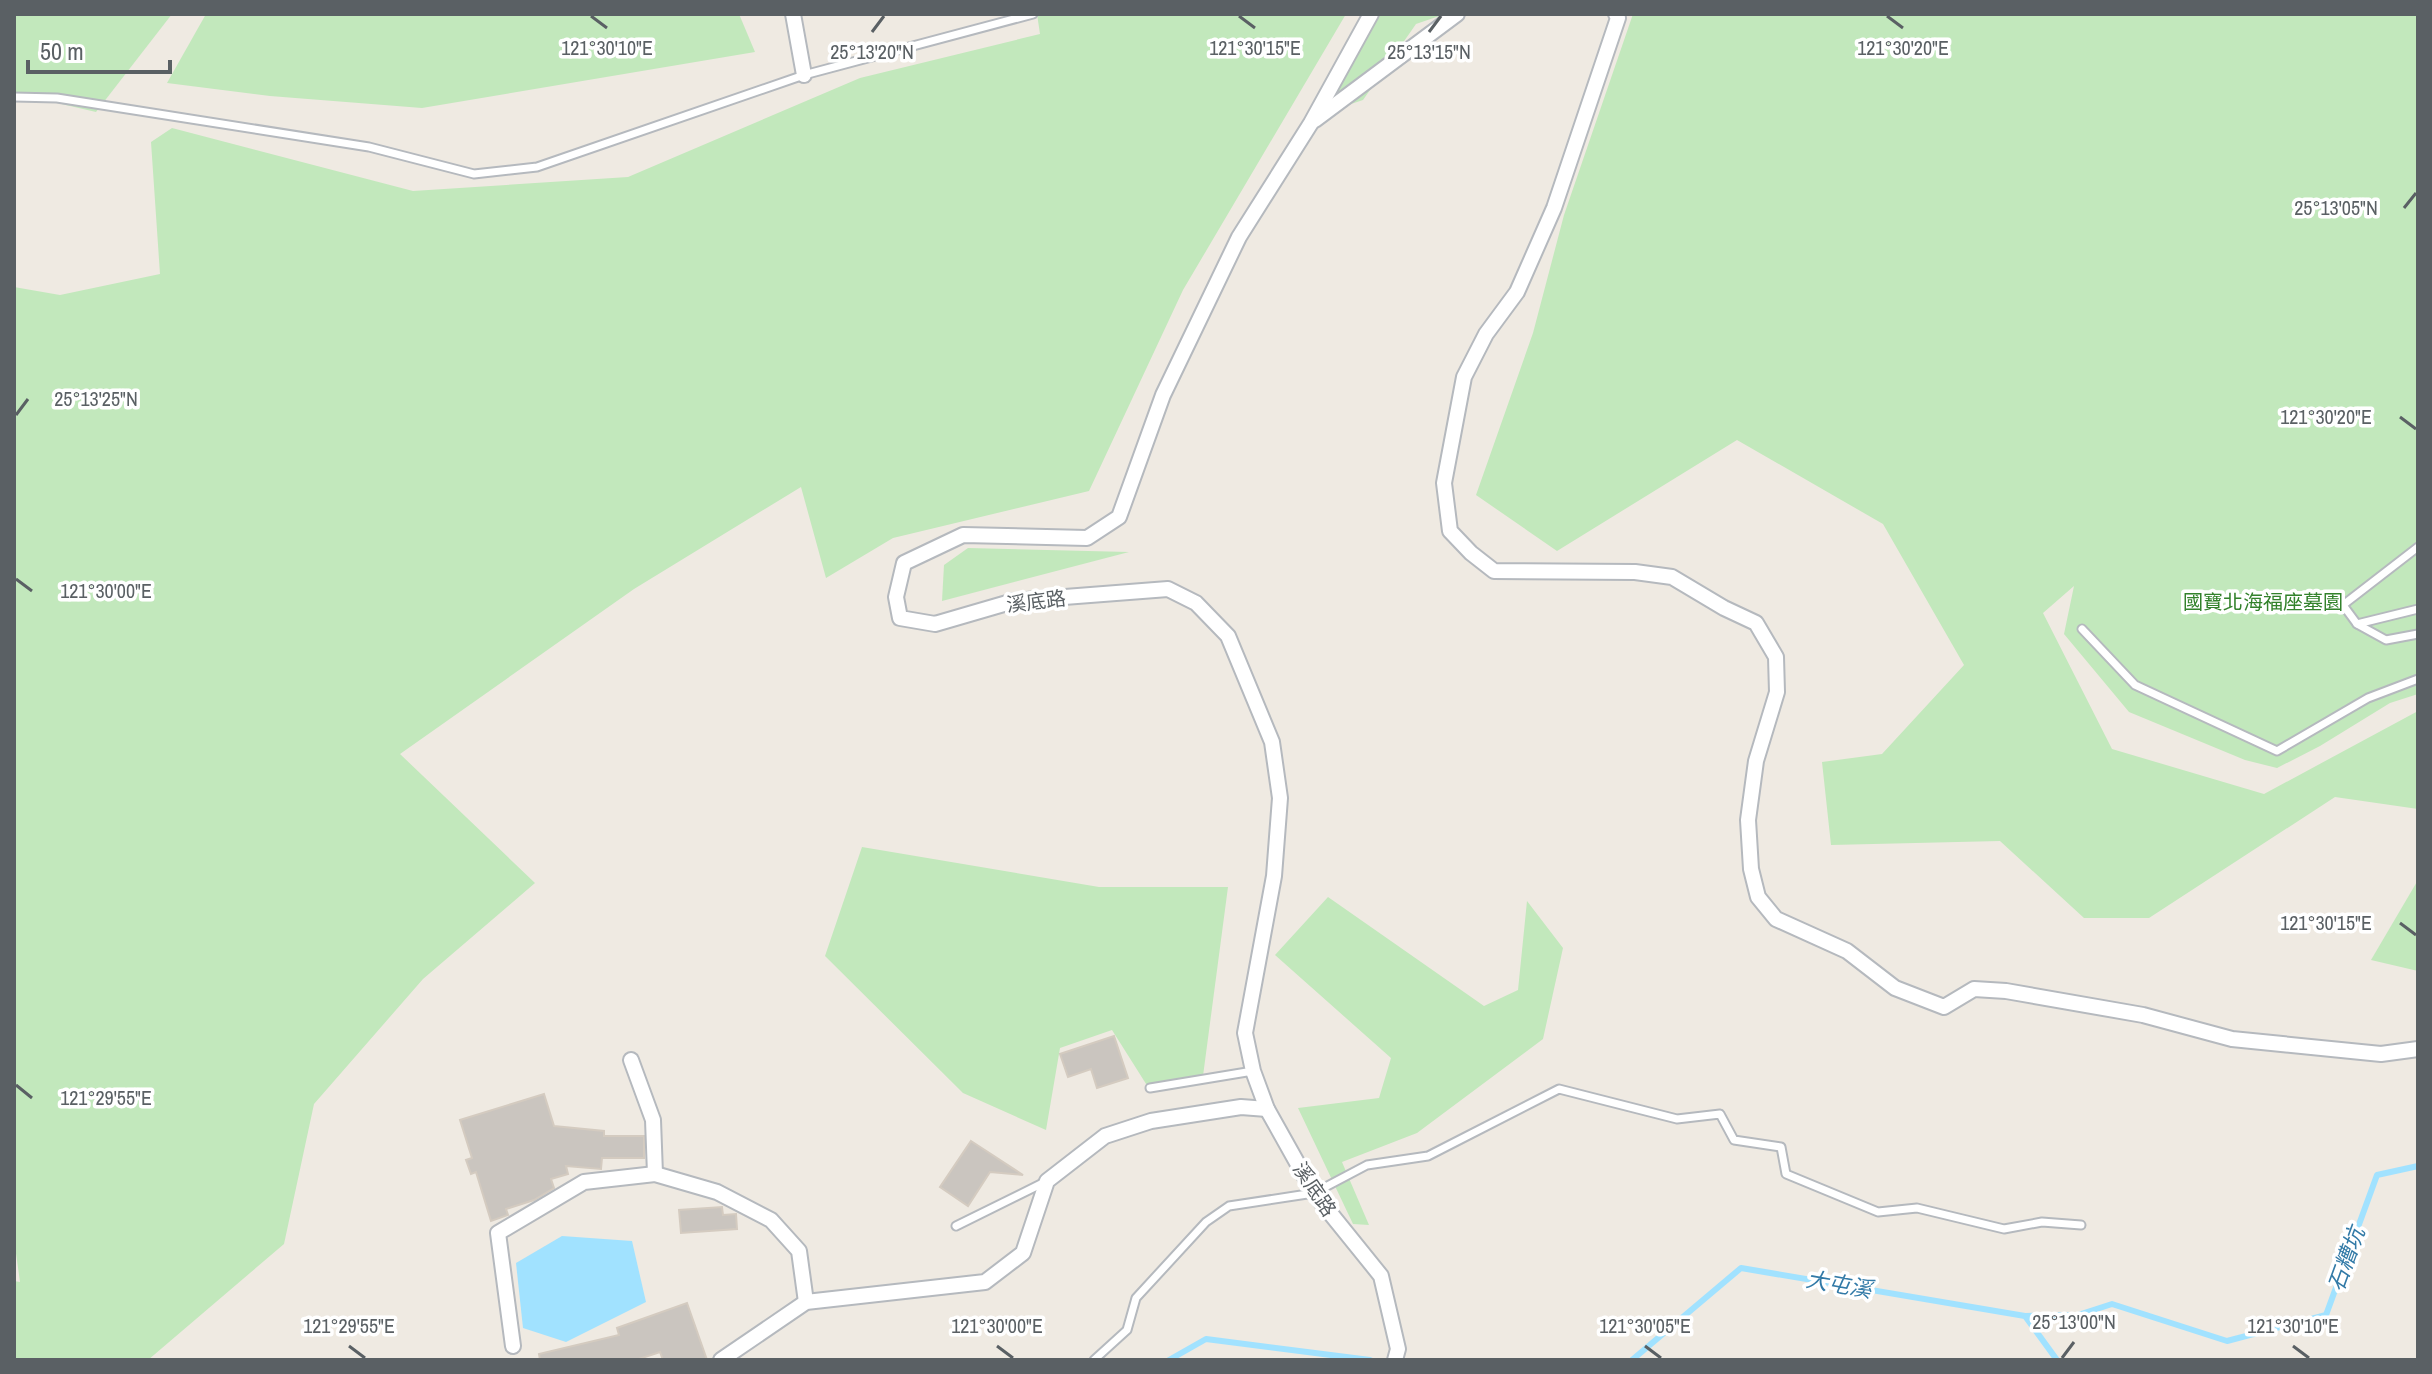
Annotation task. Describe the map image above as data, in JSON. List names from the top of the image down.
{
  "streets": {
    "street": ["溪底路"]
  },
  "water": ["石糟坑", "大屯溪"],
  "parks": ["國寶北海福座墓園"],
  "scale_bar": "50 m",
  "coordinates": [
    "121°30'10\"E",
    "121°30'15\"E",
    "121°30'20\"E",
    "25°13'20\"N",
    "25°13'15\"N",
    "25°13'05\"N",
    "25°13'25\"N",
    "121°30'00\"E",
    "121°29'55\"E",
    "25°13'00\"N",
    "121°30'05\"E"
  ]
}
